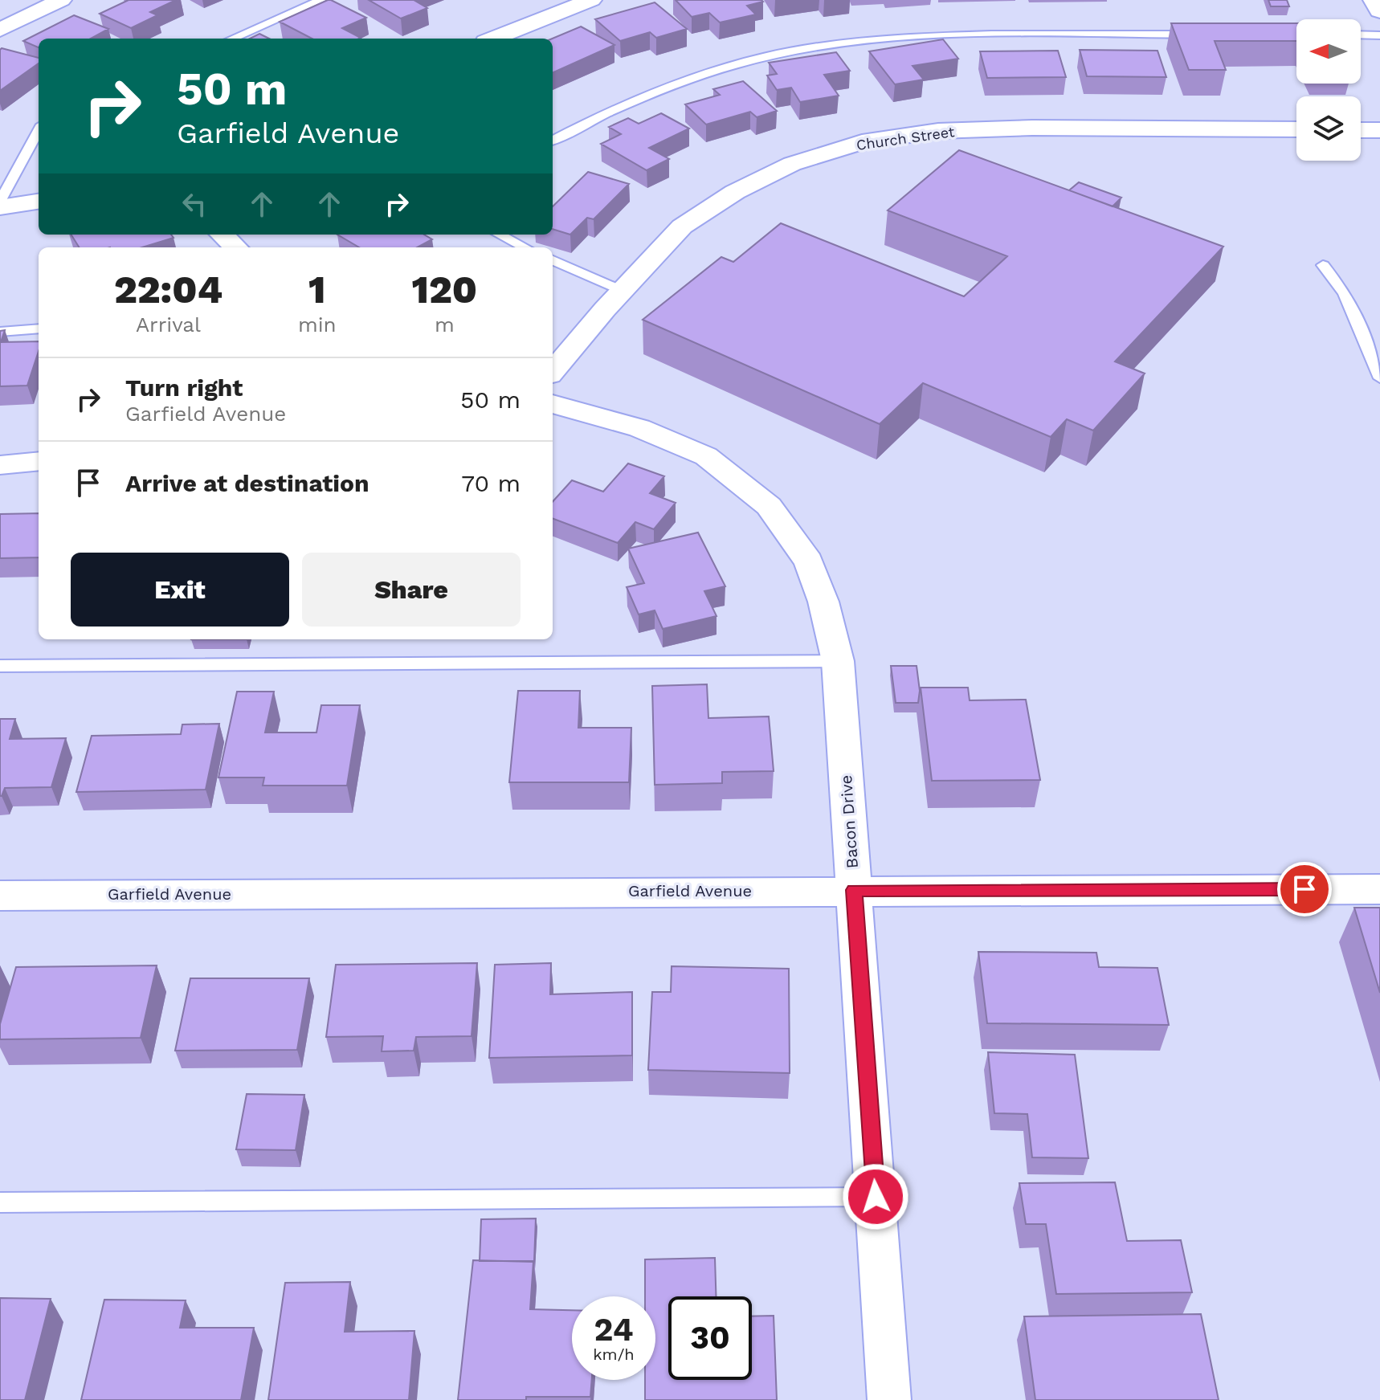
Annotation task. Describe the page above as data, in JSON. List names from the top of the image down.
{
  "streets": {
    "street": ["Church Street", "Bacon Drive", "Garfield Avenue"]
  },
  "crossings": [
    ["Bacon Drive", "Garfield Avenue"]
  ],
  "north": "left",
  "page": {
    "turn": ["50 m", "Garfield Avenue"],
    "eta": [
      "22:04",
      "Arrival",
      "1",
      "min",
      "120",
      "m"
    ],
    "list": [
      {
        "name": "Turn right",
        "note": "Garfield Avenue",
        "value": "50 m"
      },
      {
        "name": "Arrive at destination",
        "value": "70 m"
      }
    ],
    "buttons": ["Exit", "Share"],
    "speed": "24 km/h",
    "limit": "30"
  }
}
